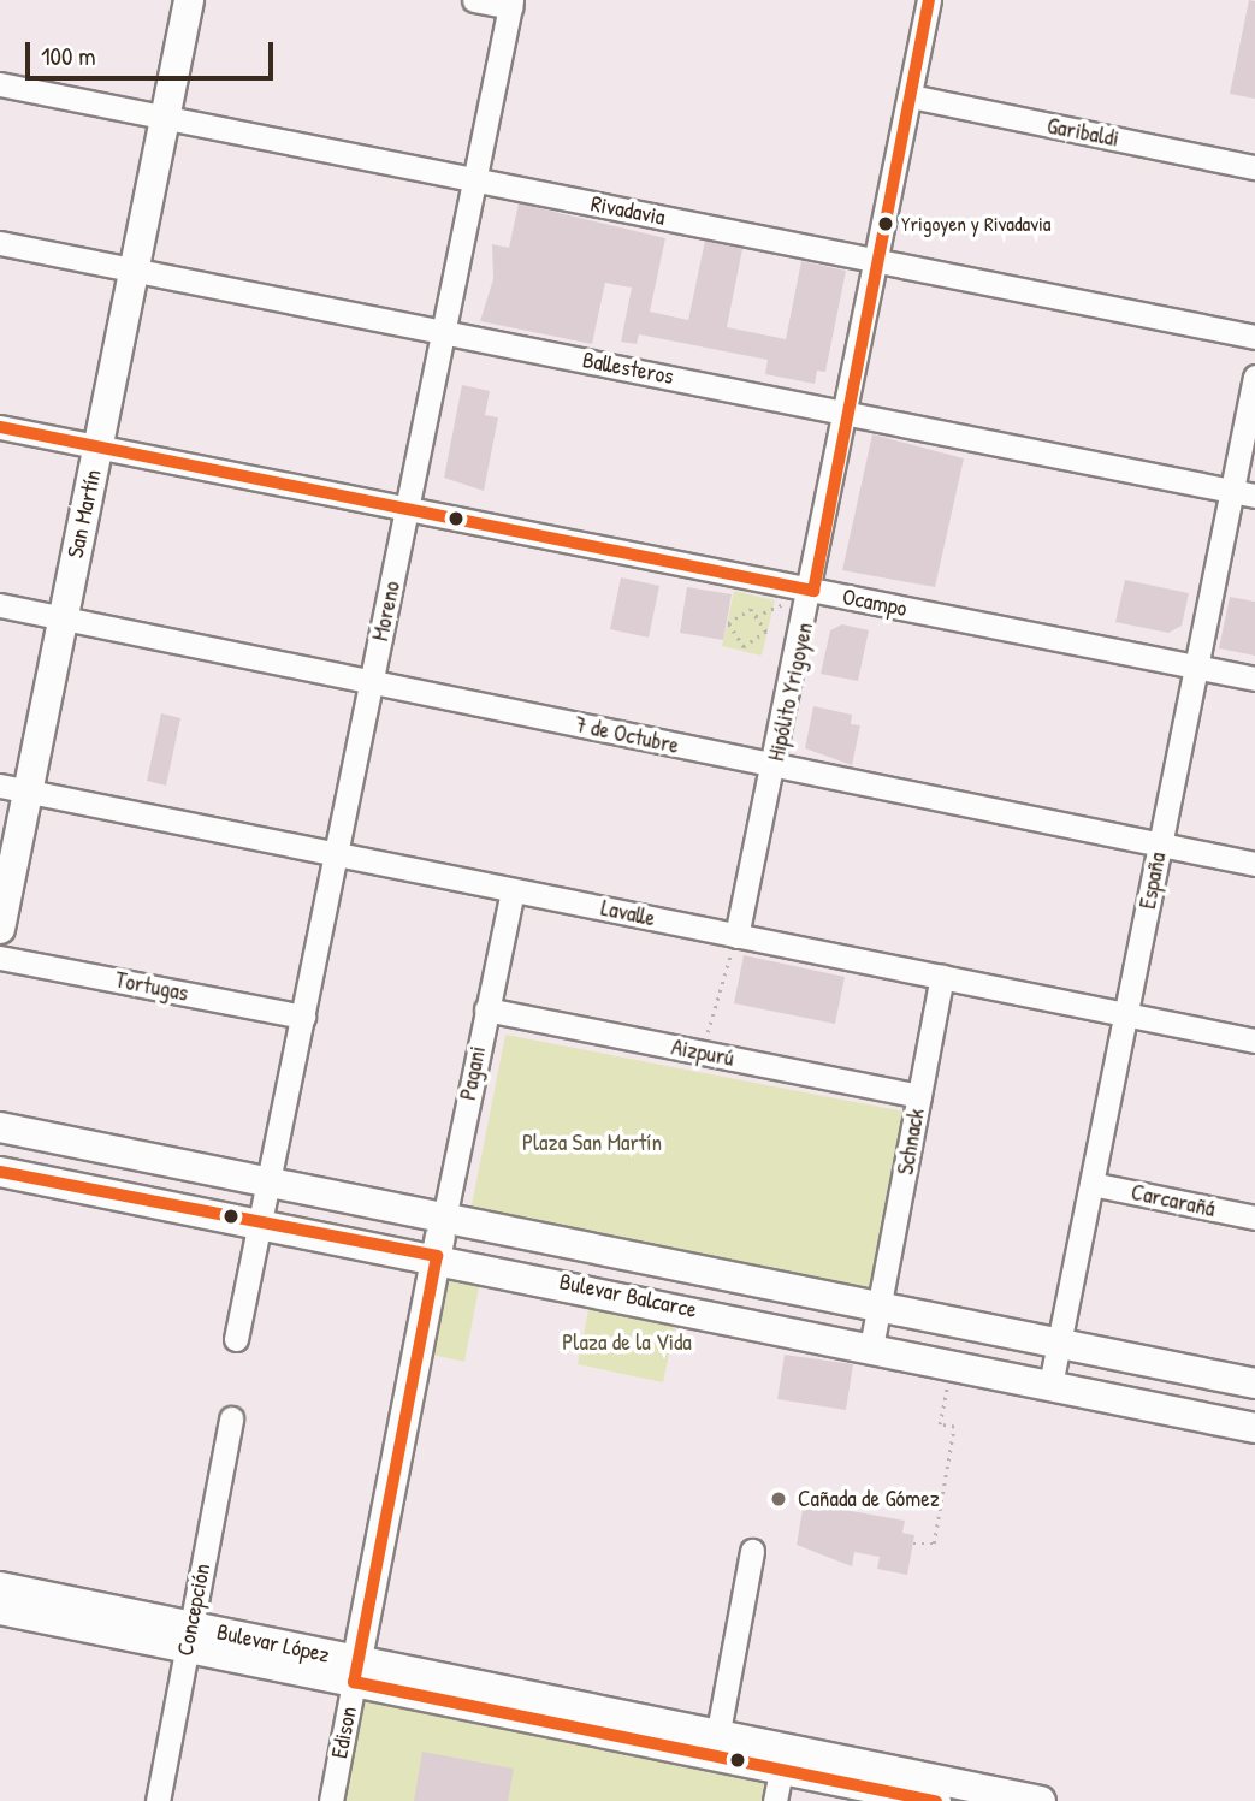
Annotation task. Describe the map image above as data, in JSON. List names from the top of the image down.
{
  "streets": {
    "main road": [
      "San Martín",
      "Pagani",
      "Bulevar Balcarce",
      "Bulevar López",
      "Edison"
    ],
    "street": [
      "Garibaldi",
      "Rivadavia",
      "Ballesteros",
      "Ocampo",
      "Moreno",
      "Hipólito Yrigoyen",
      "7 de Octubre",
      "España",
      "Lavalle",
      "Tortugas",
      "Aizpurú",
      "Schnack",
      "Carcarañá",
      "Concepción"
    ]
  },
  "crossings": [
    ["Garibaldi", "Hipólito Yrigoyen"],
    ["Rivadavia", "San Martín"],
    ["Rivadavia", "Moreno"],
    ["Rivadavia", "Hipólito Yrigoyen"],
    ["Ballesteros", "San Martín"],
    ["Ballesteros", "Moreno"],
    ["Ballesteros", "Hipólito Yrigoyen"],
    ["Ballesteros", "España"],
    ["San Martín", "Ocampo"],
    ["San Martín", "7 de Octubre"],
    ["San Martín", "Lavalle"],
    ["Ocampo", "Moreno"],
    ["Ocampo", "Hipólito Yrigoyen"],
    ["Ocampo", "España"],
    ["Moreno", "7 de Octubre"],
    ["Moreno", "Lavalle"],
    ["Moreno", "Tortugas"],
    ["Moreno", "Bulevar Balcarce"],
    ["Hipólito Yrigoyen", "7 de Octubre"],
    ["Hipólito Yrigoyen", "Lavalle"],
    ["7 de Octubre", "España"],
    ["España", "Lavalle"],
    ["España", "Carcarañá"],
    ["España", "Bulevar Balcarce"],
    ["Lavalle", "Pagani"],
    ["Lavalle", "Schnack"],
    ["Aizpurú", "Pagani"],
    ["Aizpurú", "Schnack"],
    ["Pagani", "Bulevar Balcarce"],
    ["Pagani", "Edison"],
    ["Schnack", "Bulevar Balcarce"],
    ["Concepción", "Bulevar López"],
    ["Bulevar López", "Edison"]
  ],
  "parks": ["Plaza San Martín", "Plaza de la Vida"],
  "places": ["Yrigoyen y Rivadavia", "Cañada de Gómez"],
  "scale_bar": "100 m"
}
